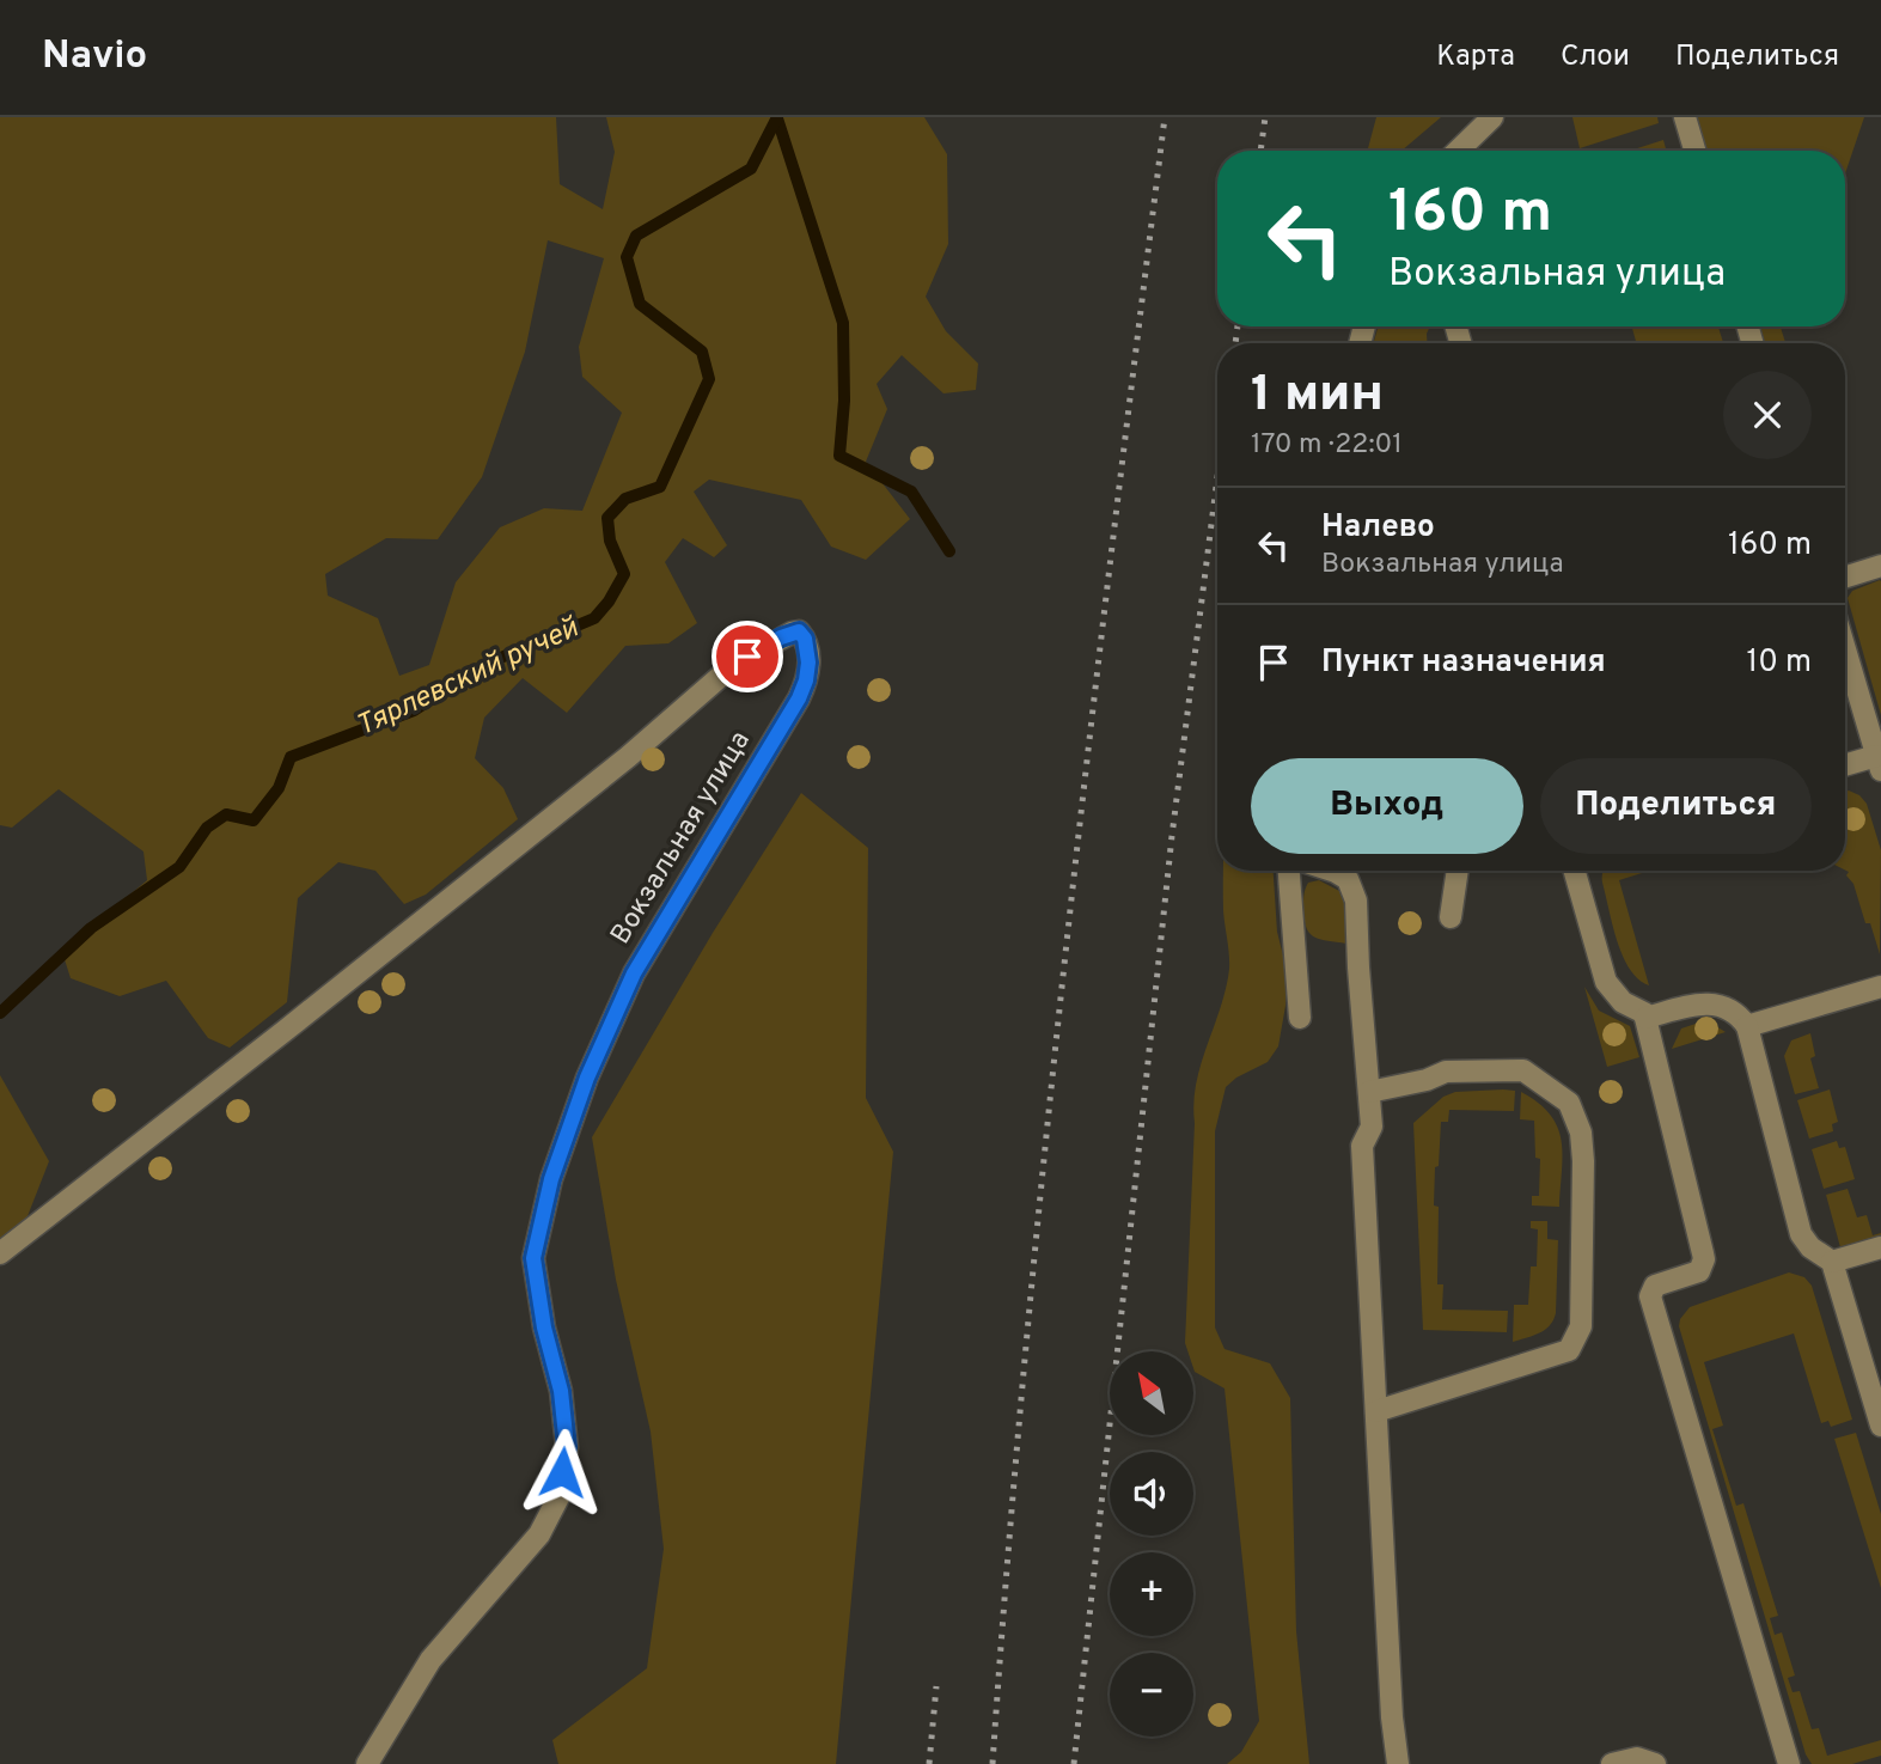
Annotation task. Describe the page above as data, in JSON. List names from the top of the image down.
{
  "streets": {
    "street": ["Вокзальная улица"]
  },
  "water": ["Тярлевский ручей"],
  "north": "top left",
  "page": {
    "header": "Navio",
    "nav": ["Карта", "Слои", "Поделиться"],
    "turn": ["160 m", "Вокзальная улица"],
    "heading": ["1 мин", "170 m · 22:01"],
    "list": [
      {
        "name": "Налево",
        "note": "Вокзальная улица",
        "value": "160 m"
      },
      {
        "name": "Пункт назначения",
        "value": "10 m"
      }
    ],
    "buttons": ["Выход", "Поделиться"],
    "map_buttons": ["+", "−"]
  }
}
